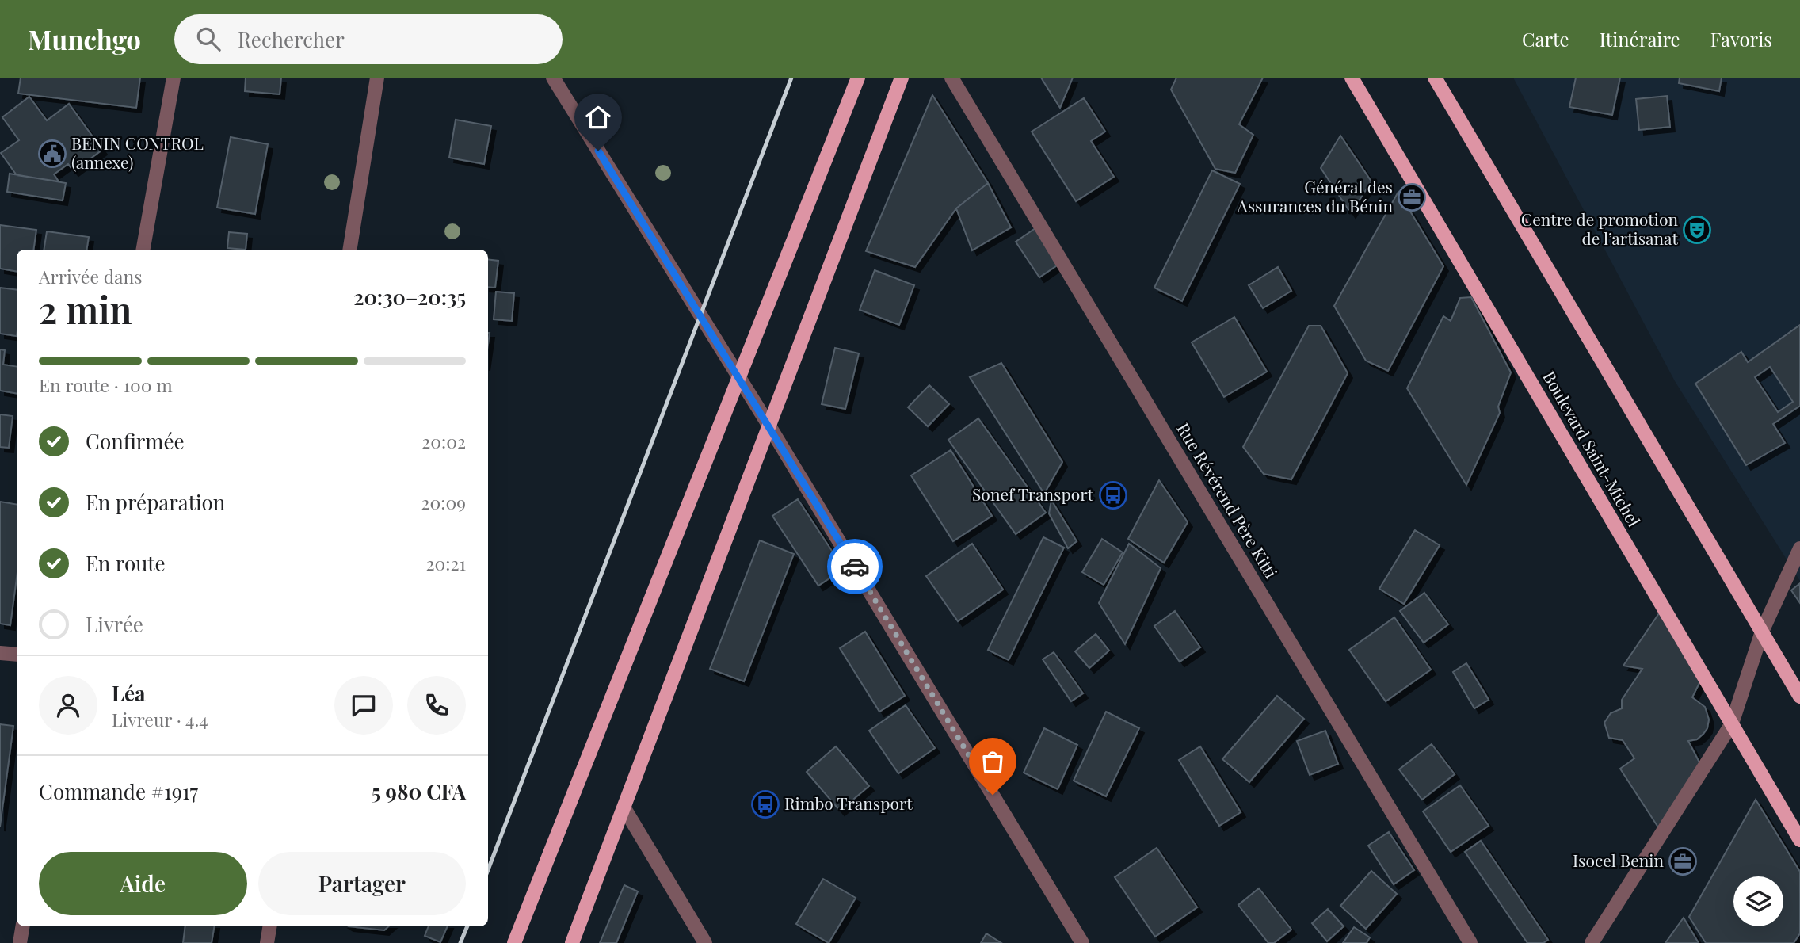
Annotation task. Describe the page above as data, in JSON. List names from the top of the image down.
{
  "streets": {
    "main road": ["Boulevard Saint-Michel"],
    "street": ["Rue Révérend Père Kitti"]
  },
  "places": {
    "public building": ["BENIN CONTROL (annexe)"],
    "office": ["Général des Assurances du Bénin", "Isocel Benin"],
    "theatre": ["Centre de promotion de l’artisanat"],
    "bus stop": ["Sonef Transport", "Rimbo Transport"]
  },
  "page": {
    "header": "Munchgo",
    "search": "Rechercher",
    "nav": ["Carte", "Itinéraire", "Favoris"],
    "heading": ["2 min", "Arrivée dans", "20:30–20:35"],
    "panel": [
      "Léa",
      "Livreur · 4.4",
      "Commande #1917",
      "5 980 CFA"
    ],
    "bar": "En route · 100 m",
    "list": [
      ["Confirmée", "20:02"],
      ["En préparation", "20:09"],
      ["En route", "20:21"],
      "Livrée"
    ],
    "buttons": ["Aide", "Partager"]
  }
}
